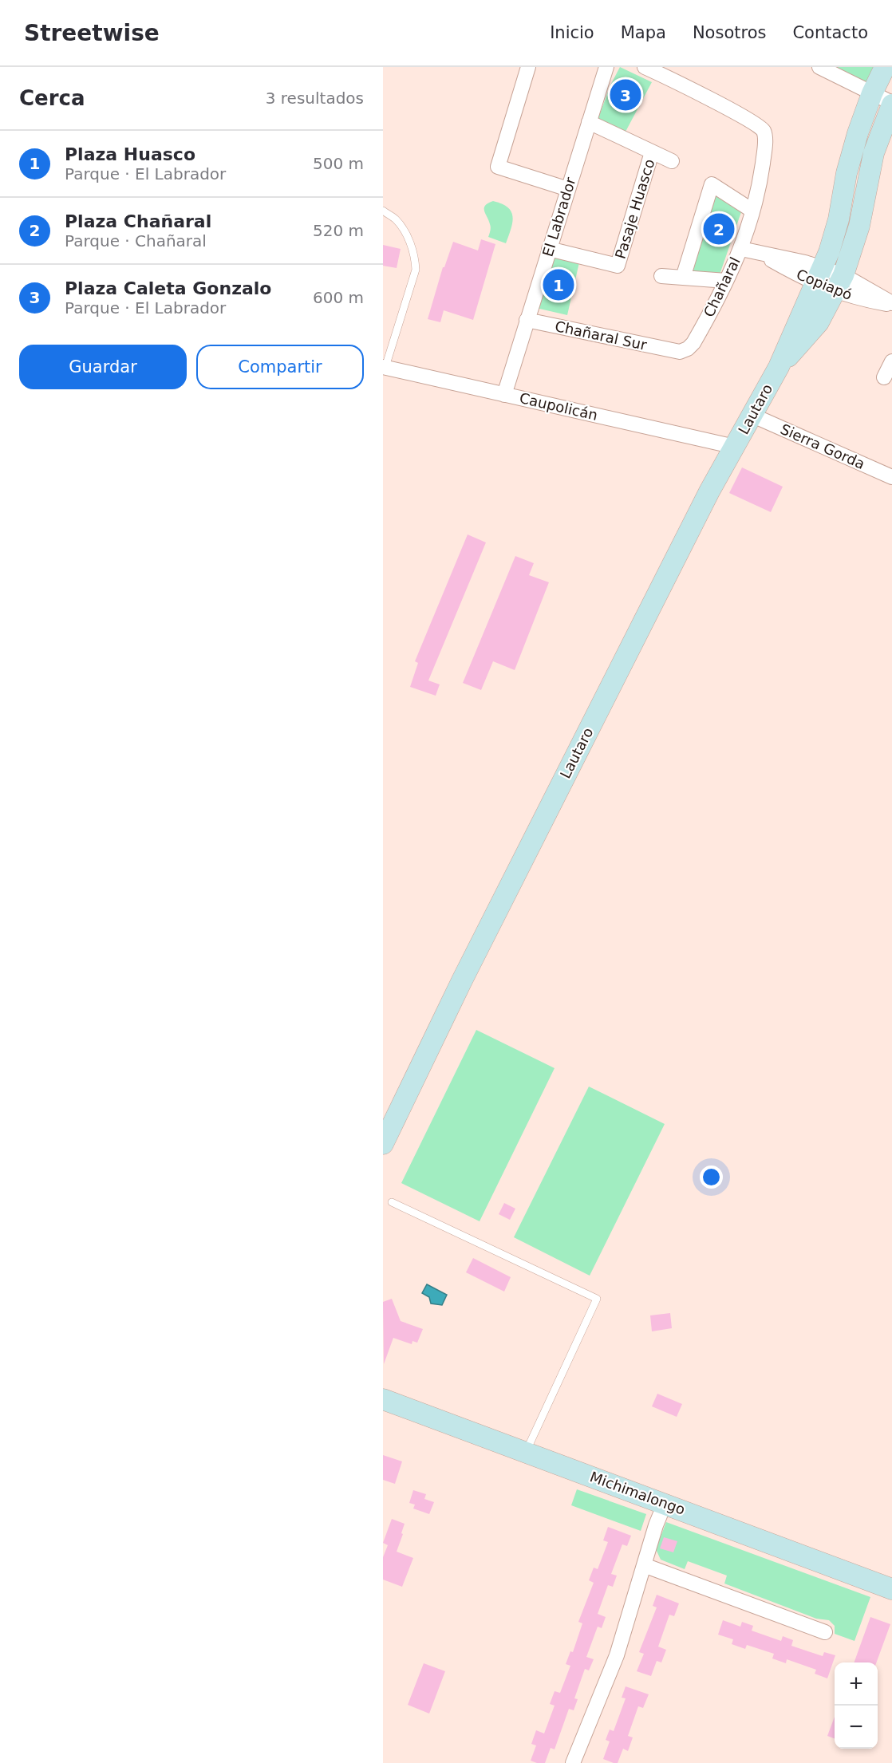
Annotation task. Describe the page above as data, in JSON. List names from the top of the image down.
{
  "streets": {
    "street": [
      "Pasaje Huasco",
      "El Labrador",
      "Copiapó",
      "Chañaral",
      "Chañaral Sur",
      "Caupolicán",
      "Lautaro",
      "Sierra Gorda",
      "Michimalongo"
    ]
  },
  "crossings": [
    ["Pasaje Huasco", "El Labrador"],
    ["El Labrador", "Chañaral Sur"],
    ["El Labrador", "Caupolicán"],
    ["Copiapó", "Chañaral"],
    ["Copiapó", "Lautaro"],
    ["Chañaral", "Chañaral Sur"],
    ["Caupolicán", "Lautaro"],
    ["Lautaro", "Sierra Gorda"]
  ],
  "page": {
    "header": "Streetwise",
    "nav": [
      "Inicio",
      "Mapa",
      "Nosotros",
      "Contacto"
    ],
    "heading": ["Cerca", "3 resultados"],
    "pins": ["3", "2", "1"],
    "list": [
      {
        "mark": "1",
        "name": "Plaza Huasco",
        "note": "Parque · El Labrador",
        "value": "500 m"
      },
      {
        "mark": "2",
        "name": "Plaza Chañaral",
        "note": "Parque · Chañaral",
        "value": "520 m"
      },
      {
        "mark": "3",
        "name": "Plaza Caleta Gonzalo",
        "note": "Parque · El Labrador",
        "value": "600 m"
      }
    ],
    "buttons": ["Guardar", "Compartir"],
    "map_buttons": ["+", "−"]
  }
}
